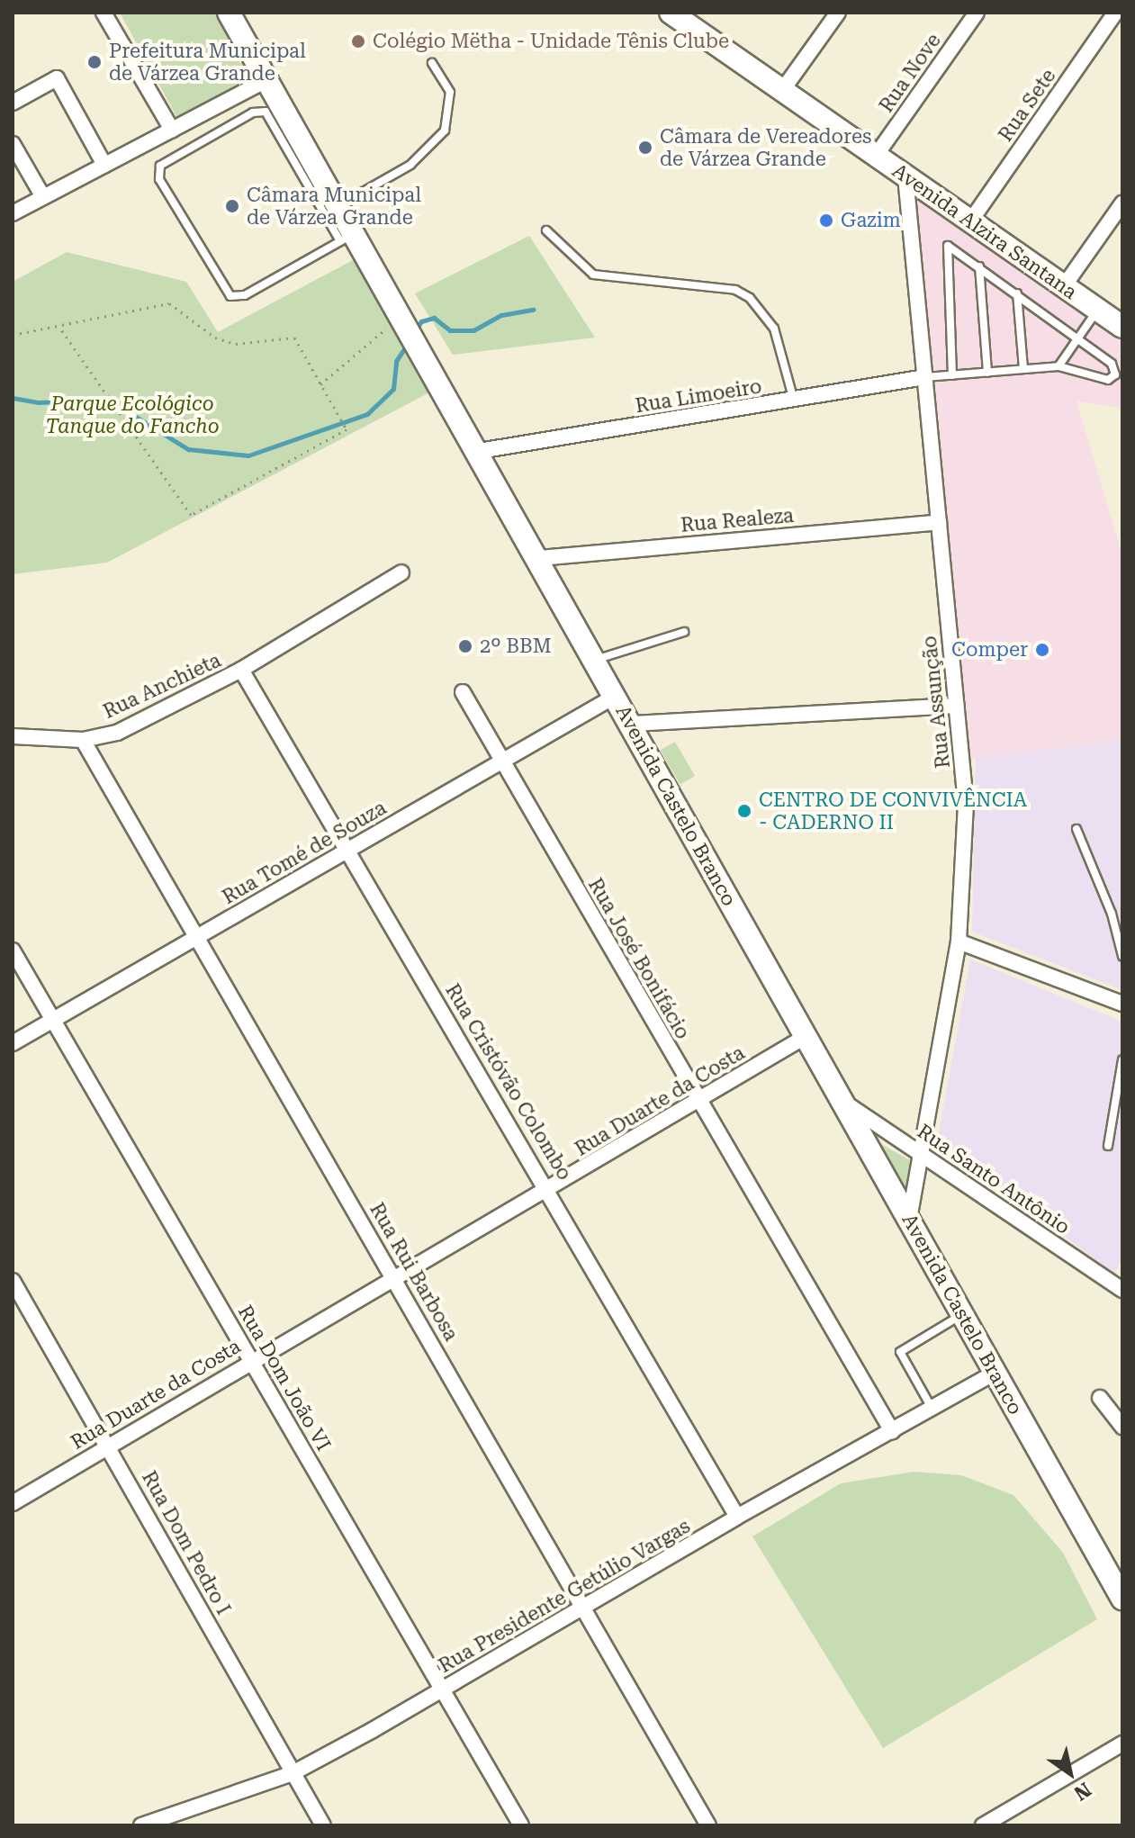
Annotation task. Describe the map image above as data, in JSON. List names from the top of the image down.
{
  "streets": {
    "street": [
      "Rua Nove",
      "Rua Sete",
      "Avenida Alzira Santana",
      "Rua Limoeiro",
      "Rua Realeza",
      "Rua Anchieta",
      "Rua Assunção",
      "Avenida Castelo Branco",
      "Rua Tomé de Souza",
      "Rua José Bonifácio",
      "Rua Cristóvão Colombo",
      "Rua Duarte da Costa",
      "Rua Santo Antônio",
      "Rua Rui Barbosa",
      "Rua Dom João VI",
      "Rua Dom Pedro I",
      "Rua Presidente Getúlio Vargas"
    ]
  },
  "crossings": [
    ["Rua Nove", "Avenida Alzira Santana"],
    ["Rua Sete", "Avenida Alzira Santana"],
    ["Avenida Alzira Santana", "Rua Assunção"],
    ["Rua Limoeiro", "Rua Assunção"],
    ["Rua Limoeiro", "Avenida Castelo Branco"],
    ["Rua Realeza", "Rua Assunção"],
    ["Rua Realeza", "Avenida Castelo Branco"],
    ["Rua Anchieta", "Rua Cristóvão Colombo"],
    ["Rua Anchieta", "Rua Rui Barbosa"],
    ["Rua Assunção", "Avenida Castelo Branco"],
    ["Rua Assunção", "Rua Santo Antônio"],
    ["Avenida Castelo Branco", "Rua Tomé de Souza"],
    ["Avenida Castelo Branco", "Rua Duarte da Costa"],
    ["Avenida Castelo Branco", "Rua Santo Antônio"],
    ["Avenida Castelo Branco", "Rua Presidente Getúlio Vargas"],
    ["Rua Tomé de Souza", "Rua José Bonifácio"],
    ["Rua Tomé de Souza", "Rua Cristóvão Colombo"],
    ["Rua Tomé de Souza", "Rua Rui Barbosa"],
    ["Rua Tomé de Souza", "Rua Dom João VI"],
    ["Rua José Bonifácio", "Rua Duarte da Costa"],
    ["Rua José Bonifácio", "Rua Presidente Getúlio Vargas"],
    ["Rua Cristóvão Colombo", "Rua Duarte da Costa"],
    ["Rua Cristóvão Colombo", "Rua Presidente Getúlio Vargas"],
    ["Rua Duarte da Costa", "Rua Rui Barbosa"],
    ["Rua Duarte da Costa", "Rua Dom João VI"],
    ["Rua Duarte da Costa", "Rua Dom Pedro I"],
    ["Rua Rui Barbosa", "Rua Presidente Getúlio Vargas"],
    ["Rua Dom João VI", "Rua Presidente Getúlio Vargas"],
    ["Rua Dom Pedro I", "Rua Presidente Getúlio Vargas"]
  ],
  "parks": ["Parque Ecológico Tanque do Fancho"],
  "places": [
    "Colégio Mëtha - Unidade Tênis Clube",
    "Prefeitura Municipal de Várzea Grande",
    "Câmara de Vereadores de Várzea Grande",
    "Câmara Municipal de Várzea Grande",
    "Gazim",
    "2º BBM",
    "Comper",
    "CENTRO DE CONVIVÊNCIA - CADERNO II"
  ],
  "north": "bottom right"
}
